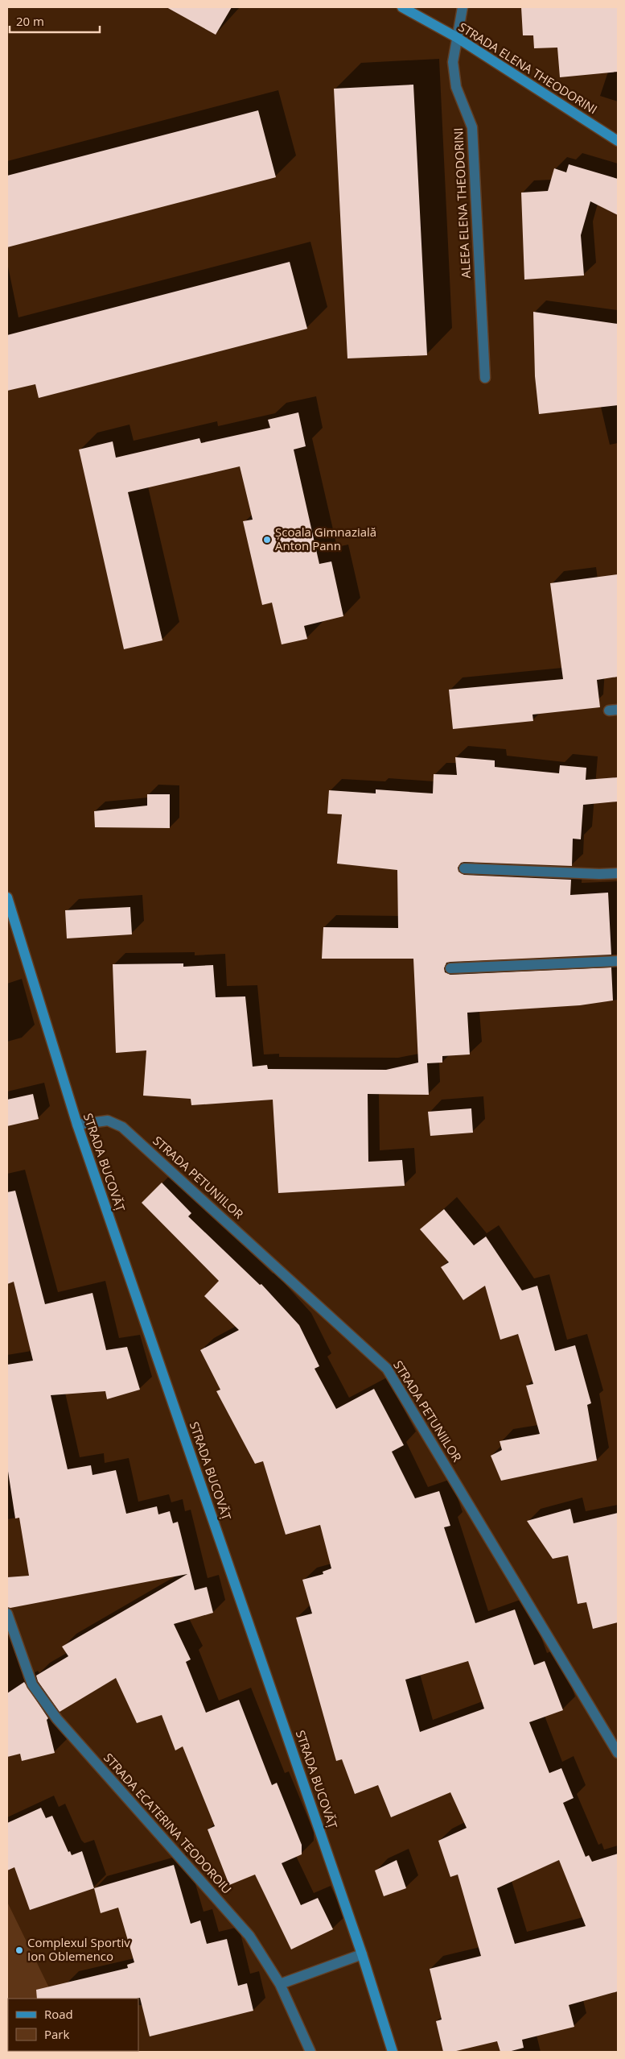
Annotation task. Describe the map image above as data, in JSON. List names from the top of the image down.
{
  "streets": {
    "street": [
      "STRADA ELENA THEODORINI",
      "ALEEA ELENA THEODORINI",
      "STRADA BUCOVĂȚ",
      "STRADA PETUNIILOR",
      "STRADA ECATERINA TEODOROIU"
    ]
  },
  "crossings": [
    ["STRADA ELENA THEODORINI", "ALEEA ELENA THEODORINI"],
    ["STRADA BUCOVĂȚ", "STRADA PETUNIILOR"]
  ],
  "places": ["Școala Gimnazială Anton Pann", "Complexul Sportiv Ion Oblemenco"],
  "legend": ["Road", "Park"],
  "scale_bar": "20 m"
}
